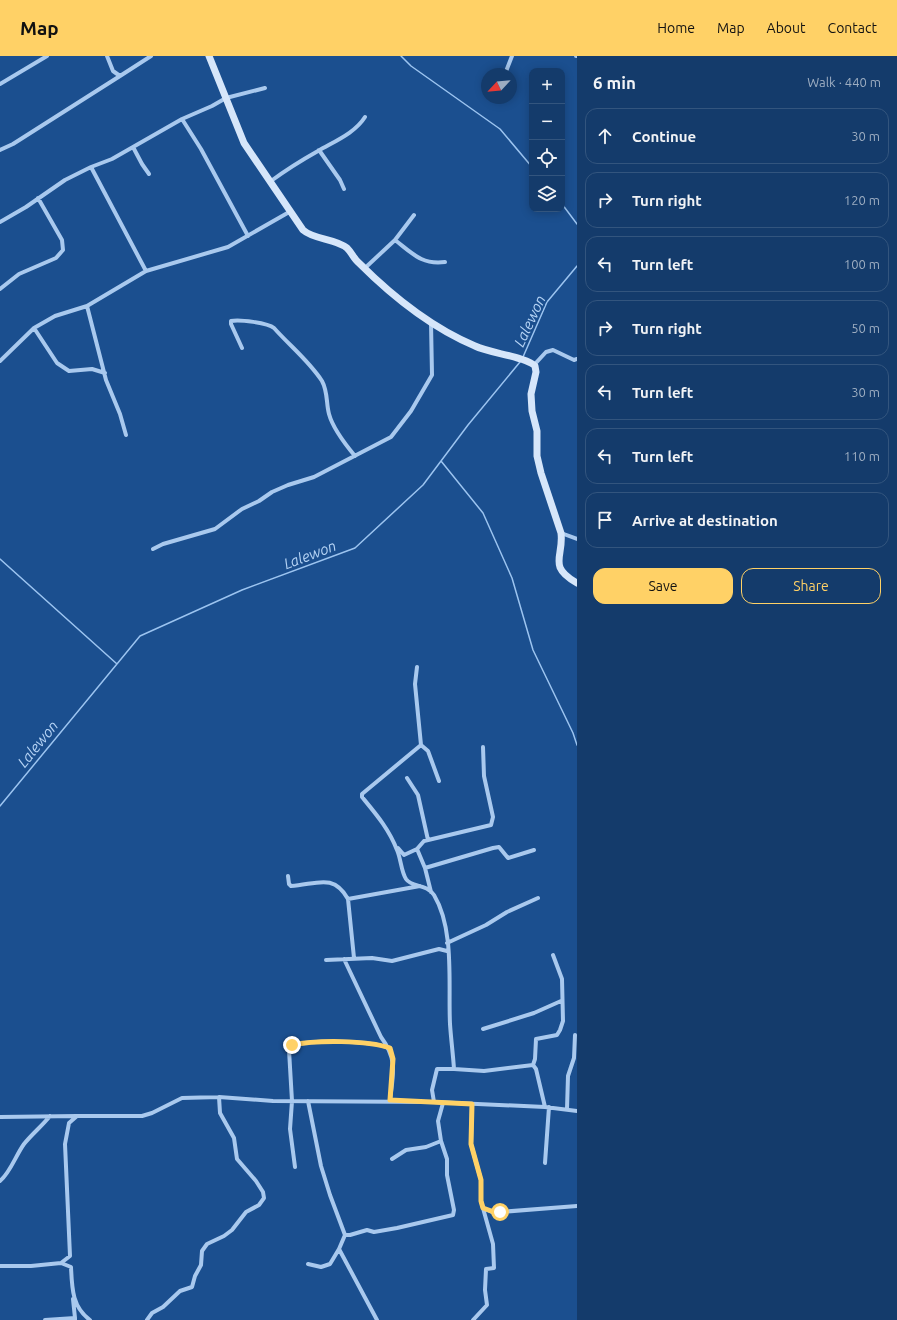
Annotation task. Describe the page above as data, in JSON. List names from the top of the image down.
{
  "water": ["Lalewon"],
  "north": "bottom left",
  "page": {
    "header": "Map",
    "nav": [
      "Home",
      "Map",
      "About",
      "Contact"
    ],
    "heading": ["6 min", "Walk · 440 m"],
    "map_buttons": ["+", "−"],
    "list": [
      ["Continue", "30 m"],
      ["Turn right", "120 m"],
      ["Turn left", "100 m"],
      ["Turn right", "50 m"],
      ["Turn left", "30 m"],
      ["Turn left", "110 m"],
      "Arrive at destination"
    ],
    "buttons": ["Save", "Share"]
  }
}
